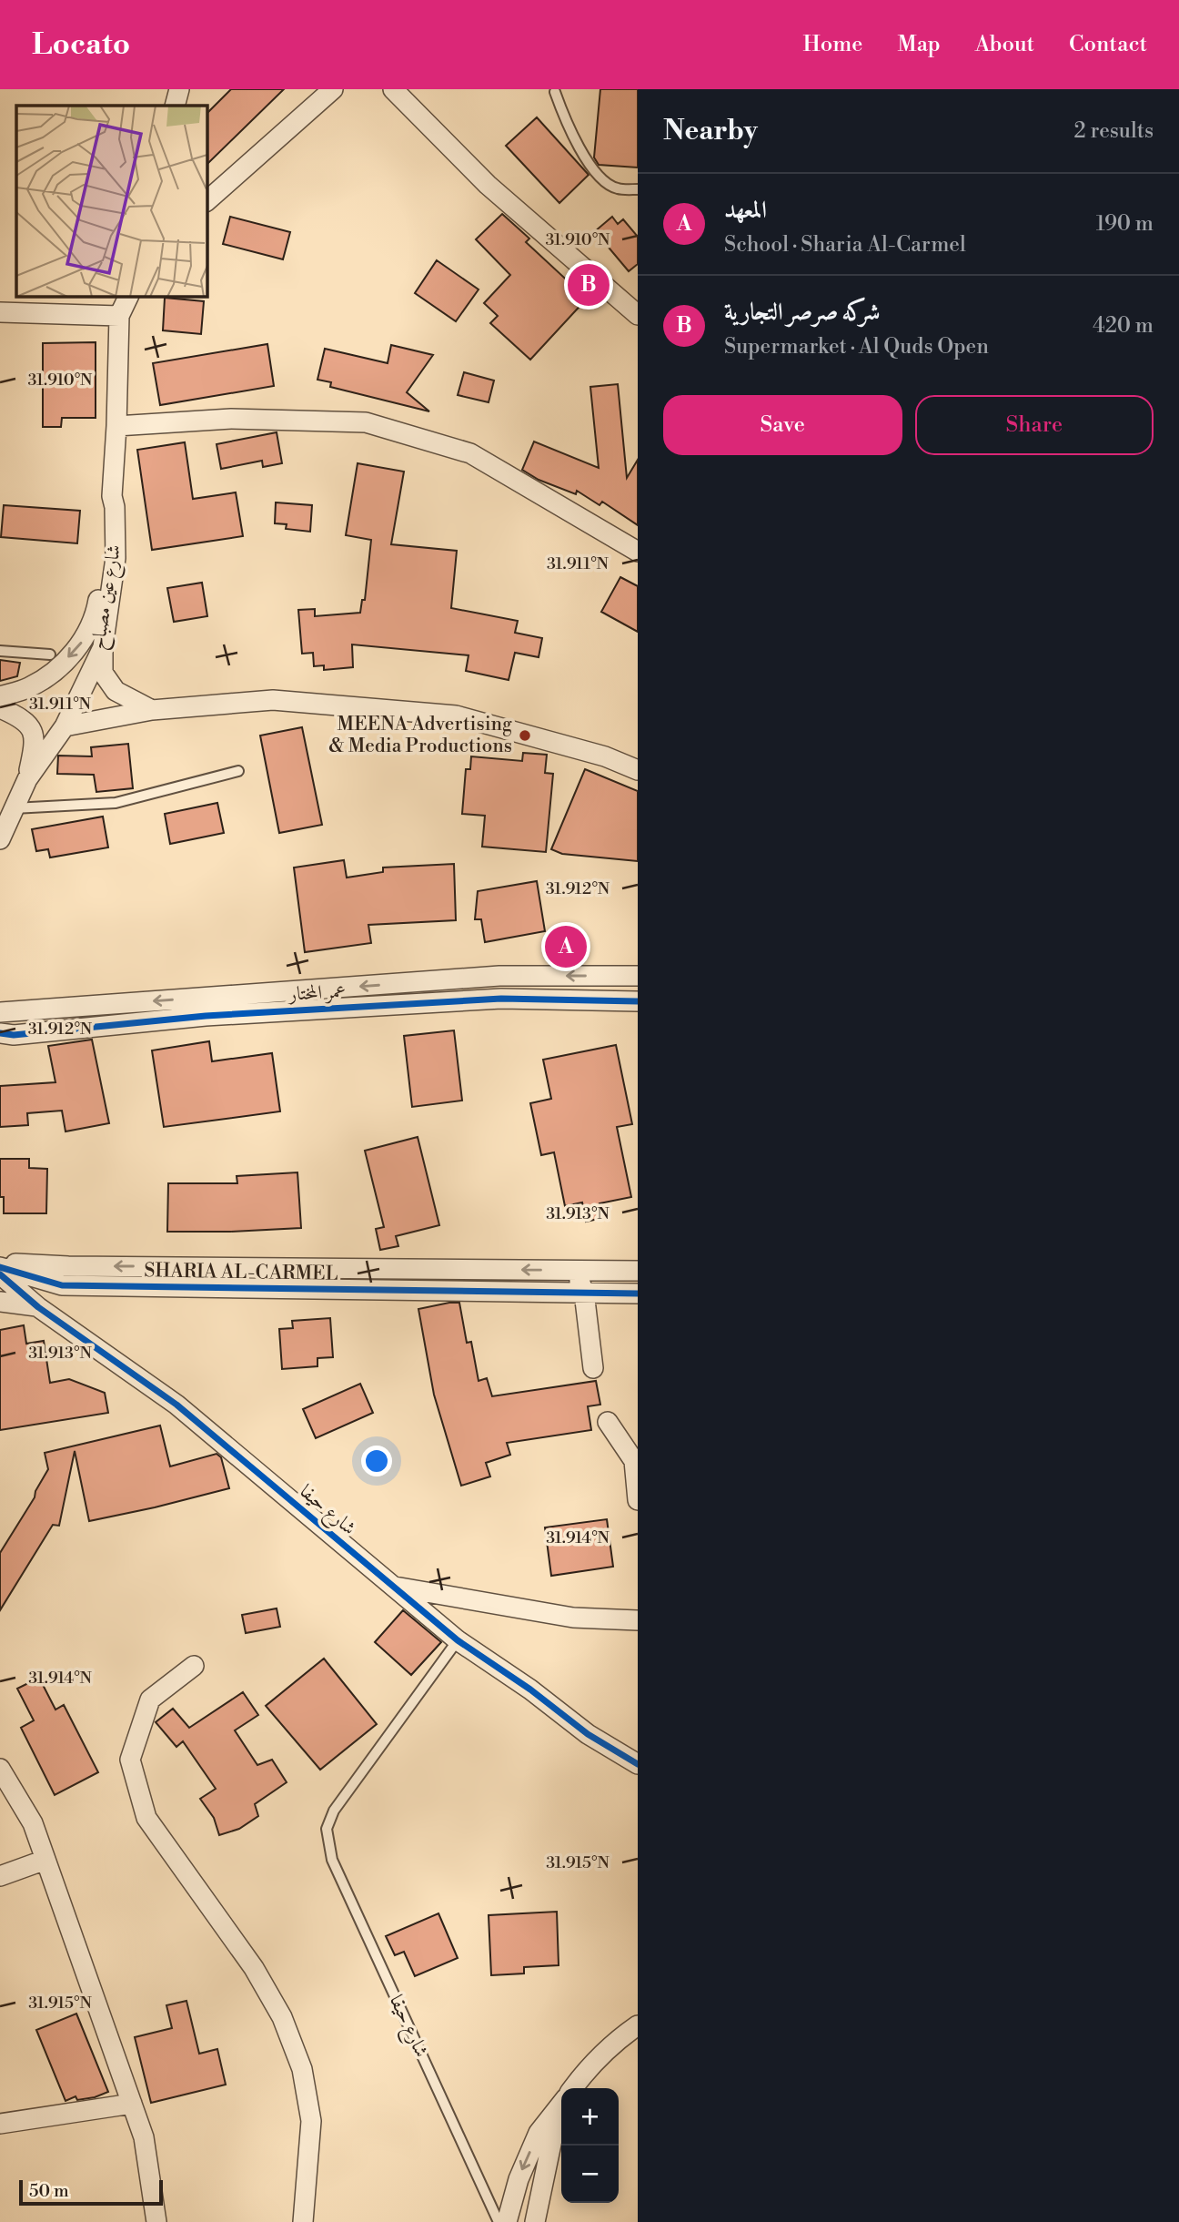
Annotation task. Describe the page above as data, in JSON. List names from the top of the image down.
{
  "streets": {
    "street": [
      "شارع عين مصباح",
      "عمر المختار",
      "SHARIA AL-CARMEL",
      "شارع حيفا"
    ]
  },
  "places": ["MEENA Advertising & Media Productions"],
  "scale_bar": "50 m",
  "page": {
    "header": "Locato",
    "nav": [
      "Home",
      "Map",
      "About",
      "Contact"
    ],
    "heading": ["Nearby", "2 results"],
    "list": [
      {
        "mark": "A",
        "name": "المعهد",
        "note": "School · Sharia Al-Carmel",
        "value": "190 m"
      },
      {
        "mark": "B",
        "name": "شركه صرصر التجارية",
        "note": "Supermarket · Al Quds Open",
        "value": "420 m"
      }
    ],
    "pins": ["B", "A"],
    "buttons": ["Save", "Share"],
    "map_buttons": ["+", "−"],
    "scale": "50 m"
  },
  "coordinates": [
    "31.910°N",
    "31.911°N",
    "31.912°N",
    "31.913°N",
    "31.914°N",
    "31.915°N"
  ]
}
